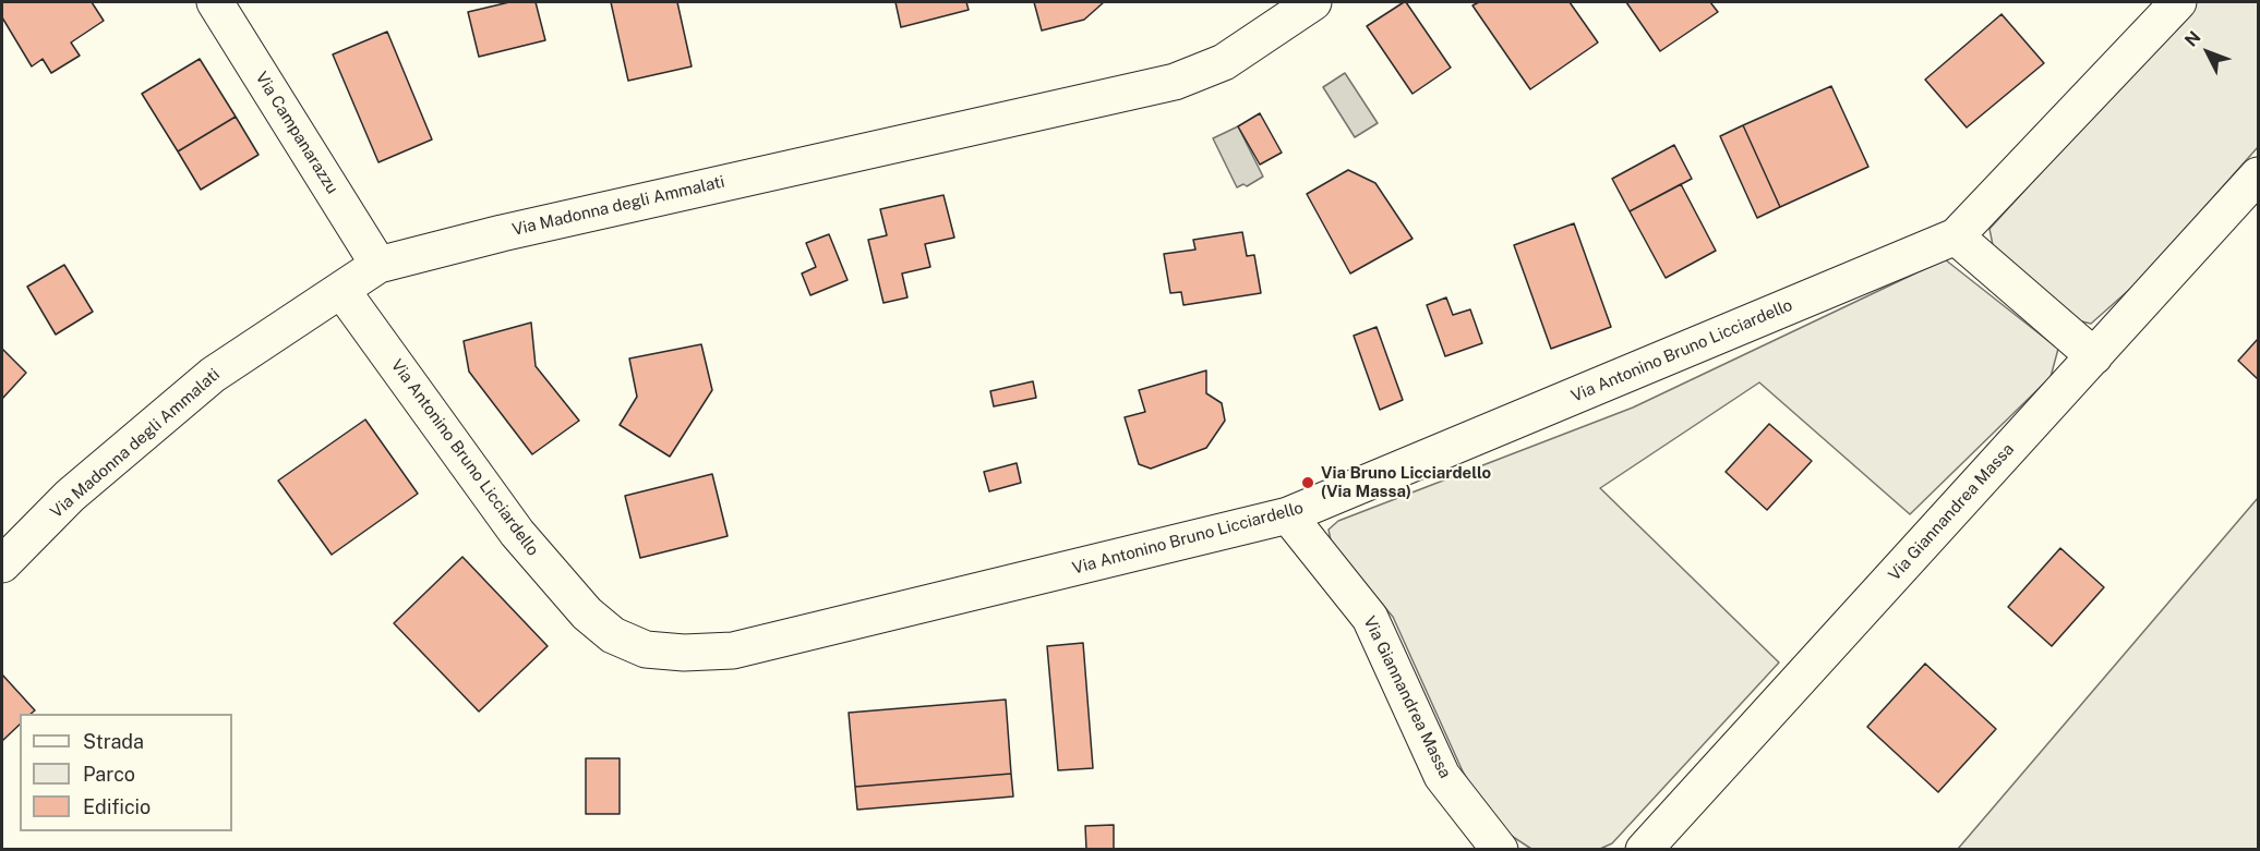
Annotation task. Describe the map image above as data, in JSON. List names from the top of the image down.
{
  "streets": {
    "street": [
      "Via Campanarazzu",
      "Via Madonna degli Ammalati",
      "Via Antonino Bruno Licciardello",
      "Via Giannandrea Massa"
    ]
  },
  "crossings": [
    ["Via Campanarazzu", "Via Madonna degli Ammalati"],
    ["Via Madonna degli Ammalati", "Via Antonino Bruno Licciardello"],
    ["Via Antonino Bruno Licciardello", "Via Giannandrea Massa"]
  ],
  "places": ["Via Bruno Licciardello (Via Massa)"],
  "legend": ["Strada", "Parco", "Edificio"],
  "north": "top left"
}
